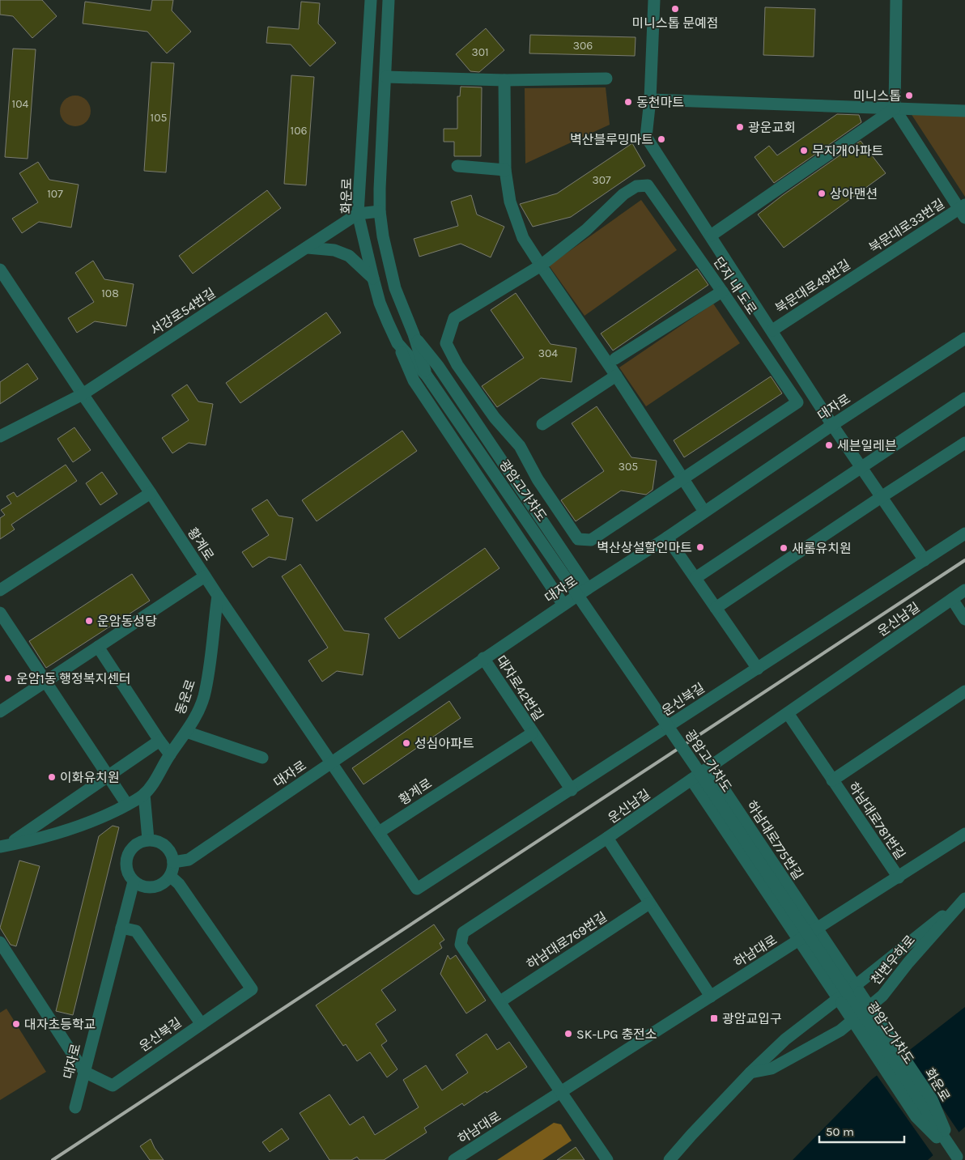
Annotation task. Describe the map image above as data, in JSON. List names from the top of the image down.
{
  "streets": {
    "street": [
      "화운로",
      "북문대로33번길",
      "단지 내 도로",
      "북문대로49번길",
      "서강로54번길",
      "대자로",
      "광암고가차도",
      "황계로",
      "운신남길",
      "대자로42번길",
      "동운로",
      "운신북길",
      "하남대로781번길",
      "하남대로775번길",
      "하남대로769번길",
      "하남대로",
      "천변우하로"
    ]
  },
  "crossings": [
    ["화운로", "서강로54번길"],
    ["화운로", "광암고가차도"],
    ["화운로", "하남대로775번길"],
    ["화운로", "하남대로"],
    ["화운로", "천변우하로"],
    ["북문대로33번길", "북문대로49번길"],
    ["북문대로49번길", "대자로"],
    ["북문대로49번길", "운신북길"],
    ["서강로54번길", "황계로"],
    ["대자로", "황계로"],
    ["대자로", "대자로42번길"],
    ["대자로", "운신북길"],
    ["황계로", "대자로42번길"],
    ["황계로", "동운로"],
    ["황계로", "운신북길"],
    ["운신남길", "하남대로781번길"],
    ["운신남길", "하남대로775번길"],
    ["운신남길", "하남대로769번길"],
    ["운신남길", "하남대로"],
    ["대자로42번길", "운신북길"],
    ["하남대로781번길", "하남대로"],
    ["하남대로775번길", "하남대로"]
  ],
  "places": {
    "other": [
      "미니스톱 문예점",
      "미니스톱",
      "동천마트",
      "광운교회",
      "벽산블루밍마트",
      "무지개아파트",
      "상아맨션",
      "세븐일레븐",
      "벽산상설할인마트",
      "새롬유치원",
      "운암동성당",
      "운암1동 행정복지센터",
      "성심아파트",
      "이화유치원",
      "대자초등학교",
      "SK-LPG 충전소"
    ],
    "transit": ["광암교입구"]
  },
  "house_numbers": [
    "306",
    "301",
    "104",
    "105",
    "106",
    "307",
    "107",
    "108",
    "304",
    "305"
  ],
  "scale_bar": "50 m"
}
